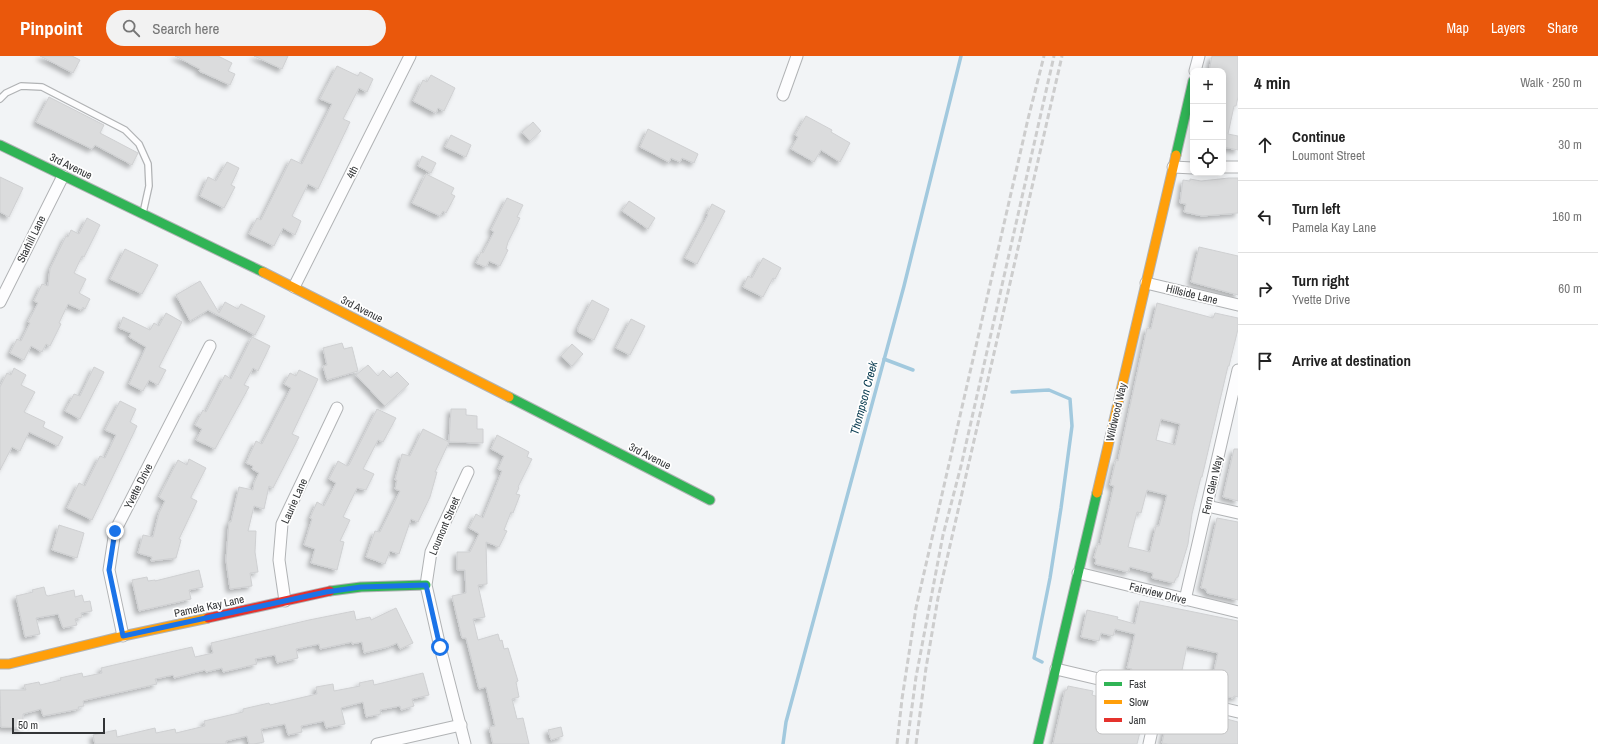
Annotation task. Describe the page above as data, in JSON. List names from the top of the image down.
{
  "streets": {
    "street": [
      "3rd Avenue",
      "4th",
      "Starhill Lane",
      "Hillside Lane",
      "Wildwood Way",
      "Fern Glen Way",
      "Yvette Drive",
      "Laurie Lane",
      "Loumont Street",
      "Fairview Drive",
      "Pamela Kay Lane"
    ]
  },
  "crossings": [
    ["3rd Avenue", "4th"],
    ["3rd Avenue", "Starhill Lane"],
    ["Hillside Lane", "Wildwood Way"],
    ["Wildwood Way", "Fairview Drive"],
    ["Fern Glen Way", "Fairview Drive"],
    ["Yvette Drive", "Pamela Kay Lane"],
    ["Laurie Lane", "Pamela Kay Lane"],
    ["Loumont Street", "Pamela Kay Lane"]
  ],
  "water": ["Thompson Creek"],
  "legend": ["Fast", "Slow", "Jam"],
  "scale_bar": "50 m",
  "page": {
    "header": "Pinpoint",
    "search": "Search here",
    "nav": ["Map", "Layers", "Share"],
    "heading": ["4 min", "Walk · 250 m"],
    "map_buttons": ["+", "−"],
    "list": [
      ["Continue", "Loumont Street", "30 m"],
      ["Turn left", "Pamela Kay Lane", "160 m"],
      ["Turn right", "Yvette Drive", "60 m"],
      "Arrive at destination"
    ],
    "scale": "50 m"
  }
}
